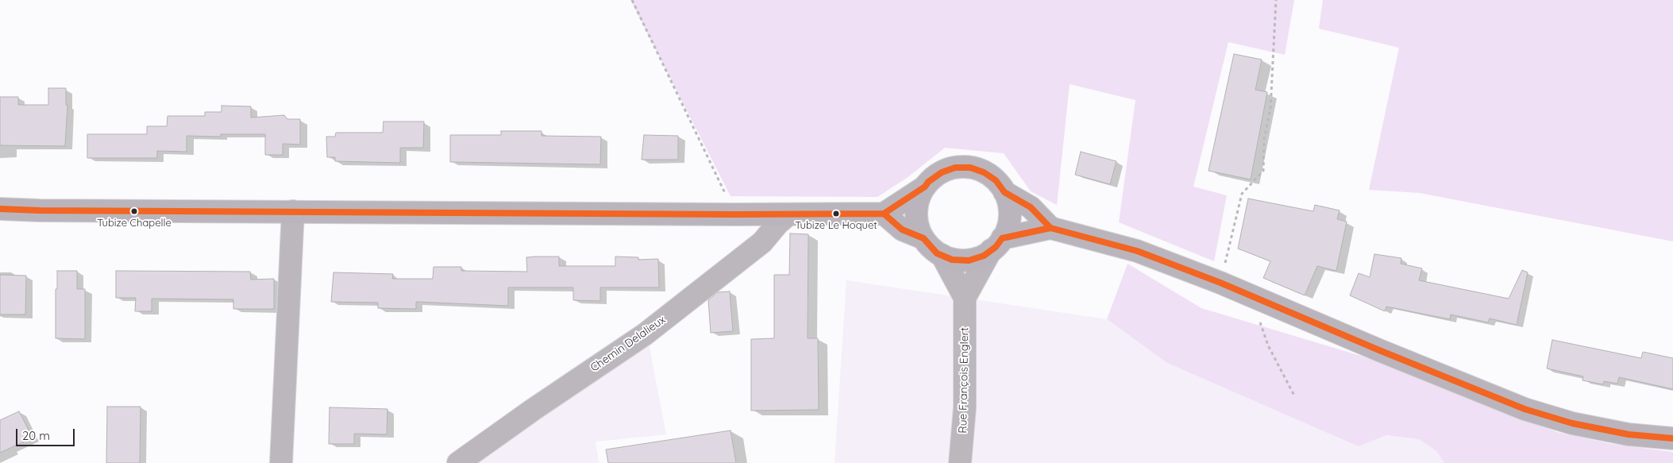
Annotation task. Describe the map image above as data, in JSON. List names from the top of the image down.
{
  "streets": {
    "street": ["Chemin Delalieux", "Rue François Englert"]
  },
  "places": ["Tubize Chapelle", "Tubize Le Hoquet"],
  "scale_bar": "20 m"
}
